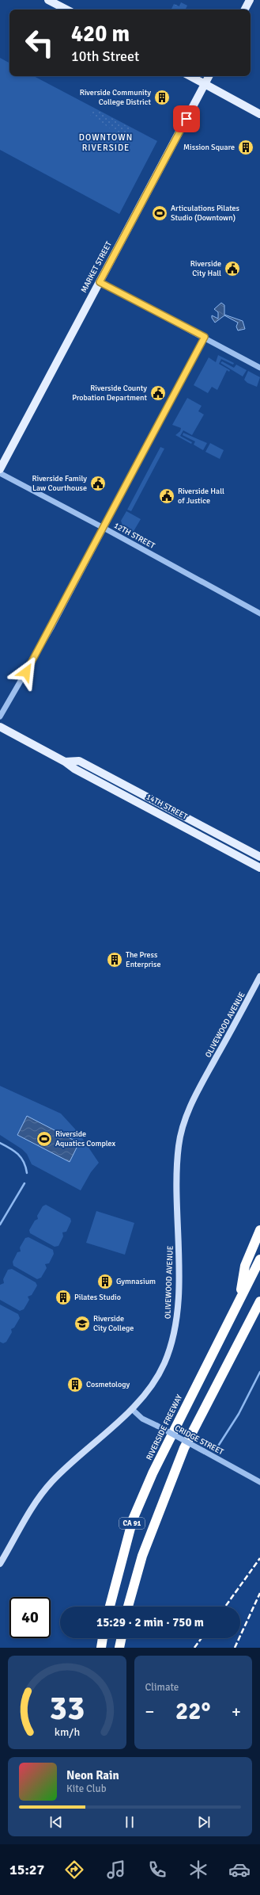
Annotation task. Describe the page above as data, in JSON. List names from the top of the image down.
{
  "streets": {
    "highway": ["RIVERSIDE FREEWAY", "CA 91"],
    "main road": ["MARKET STREET", "14TH STREET", "OLIVEWOOD AVENUE"],
    "street": ["12TH STREET", "CRIDGE STREET"]
  },
  "crossings": [
    ["OLIVEWOOD AVENUE", "CRIDGE STREET"]
  ],
  "districts": ["DOWNTOWN RIVERSIDE"],
  "places": {
    "building": [
      "Riverside Community College District",
      "Mission Square",
      "The Press Enterprise",
      "Gymnasium",
      "Pilates Studio",
      "Cosmetology"
    ],
    "sports": ["Articulations Pilates Studio (Downtown)", "Riverside Aquatics Complex"],
    "public building": [
      "Riverside City Hall",
      "Riverside County Probation Department",
      "Riverside Family Law Courthouse",
      "Riverside Hall of Justice"
    ],
    "school or university": ["Riverside City College"]
  },
  "page": {
    "turn": ["420 m", "10th Street"],
    "limit": "40",
    "trip": "15:29 · 2 min · 750 m",
    "tile": "Climate",
    "heat": ["−", "22°", "+"],
    "song": ["Neon Rain", "Kite Club"],
    "tabs": "15:27",
    "gauge": ["33", "km/h"]
  }
}
